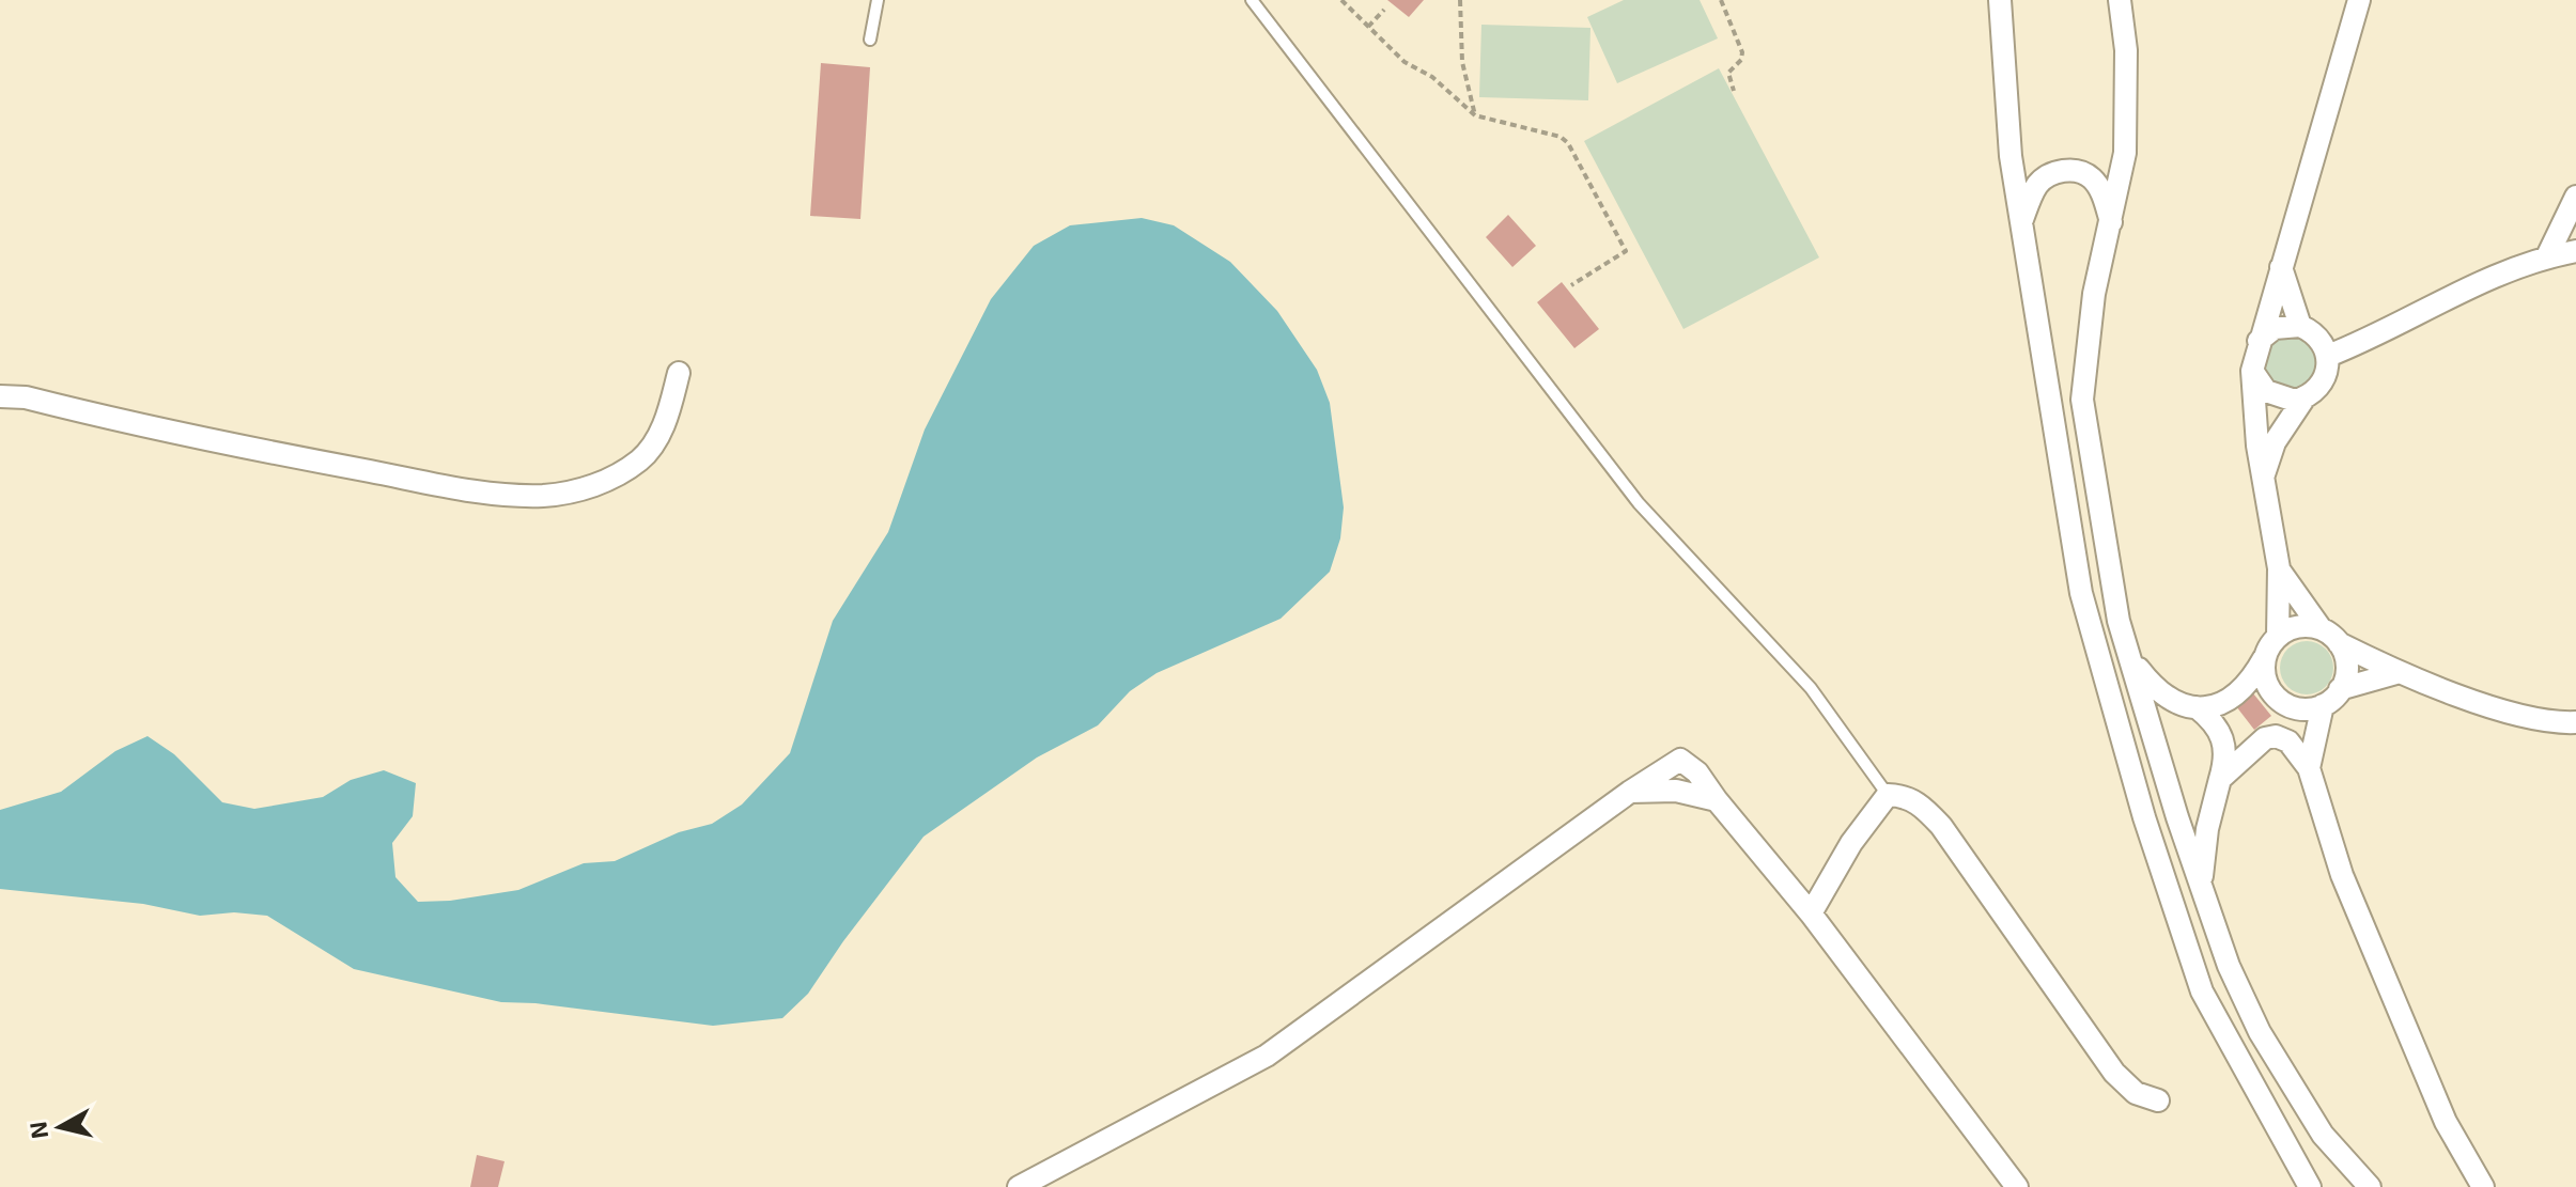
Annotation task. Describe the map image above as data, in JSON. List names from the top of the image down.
{
  "north": "left"
}
